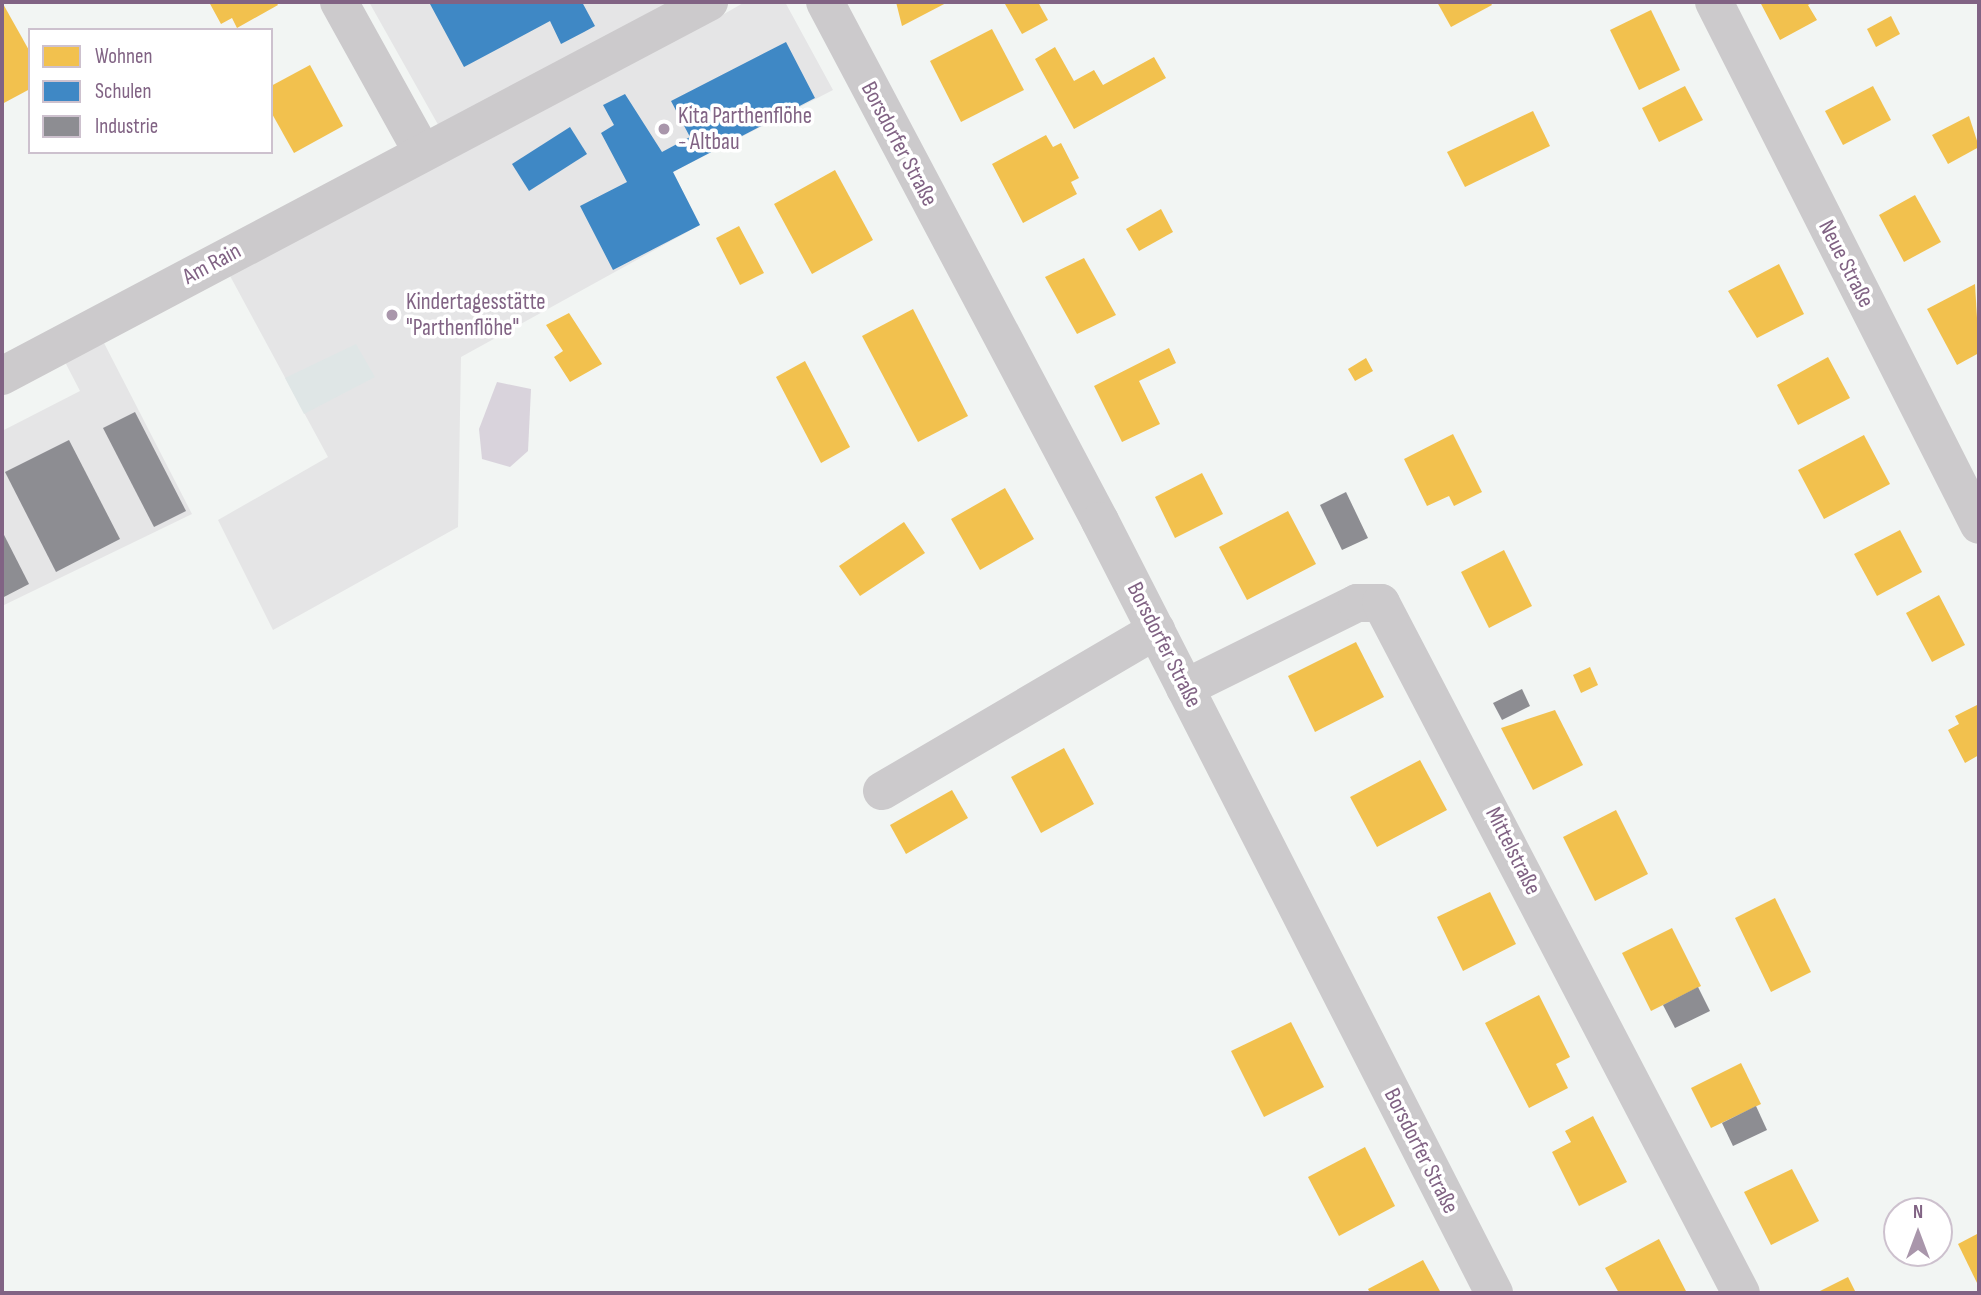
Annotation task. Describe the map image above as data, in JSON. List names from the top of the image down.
{
  "streets": {
    "street": [
      "Borsdorfer Straße",
      "Am Rain",
      "Neue Straße",
      "Mittelstraße"
    ]
  },
  "crossings": [
    ["Borsdorfer Straße", "Mittelstraße"]
  ],
  "places": ["Kita Parthenflöhe - Altbau", "Kindertagesstätte \"Parthenflöhe\""],
  "legend": ["Wohnen", "Schulen", "Industrie"],
  "north": "top"
}
